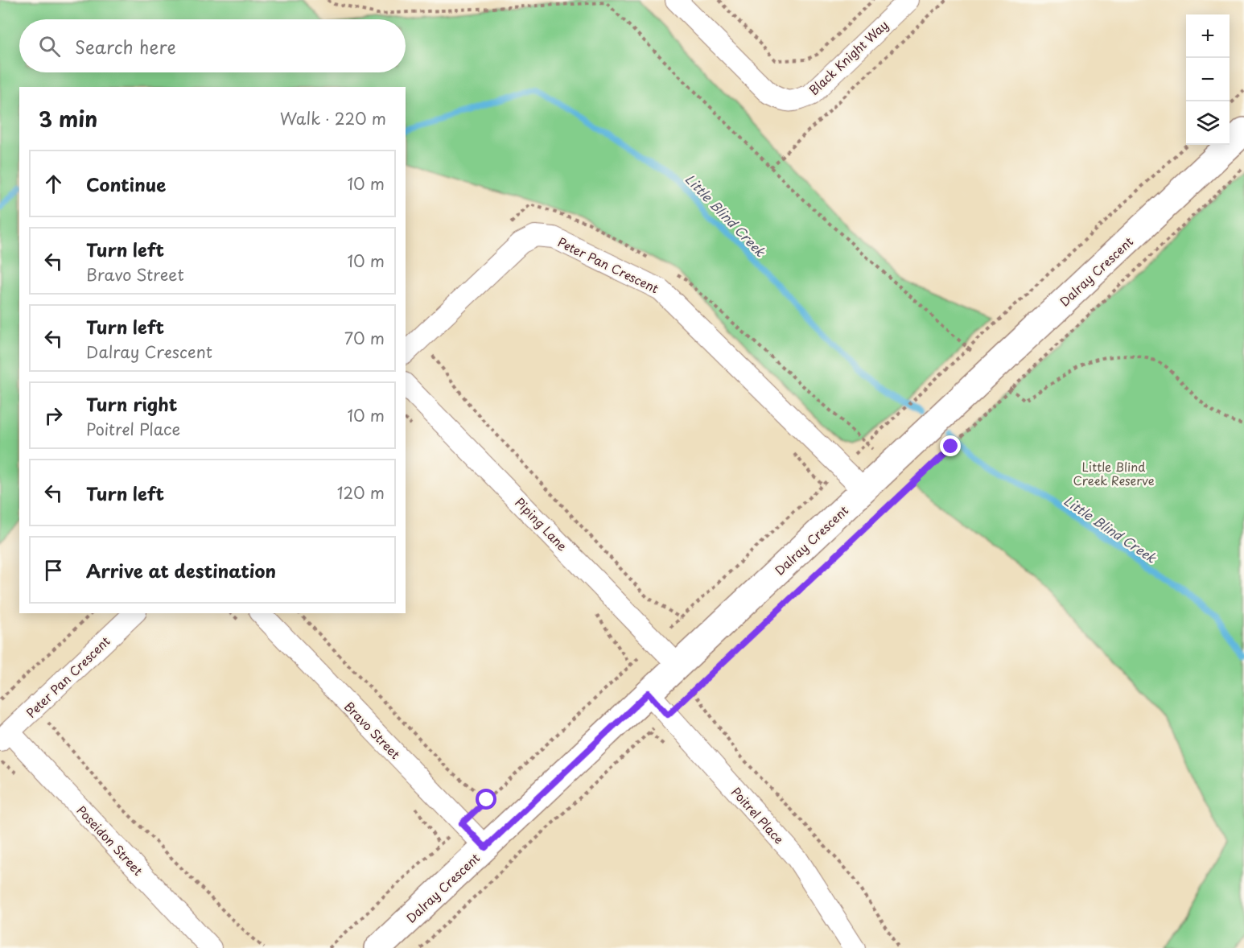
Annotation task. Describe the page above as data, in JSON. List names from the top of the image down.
{
  "streets": {
    "street": [
      "Black Knight Way",
      "Peter Pan Crescent",
      "Dalray Crescent",
      "Piping Lane",
      "Bravo Street",
      "Poitrel Place",
      "Poseidon Street"
    ]
  },
  "crossings": [
    ["Peter Pan Crescent", "Dalray Crescent"],
    ["Peter Pan Crescent", "Poseidon Street"],
    ["Dalray Crescent", "Piping Lane"],
    ["Dalray Crescent", "Bravo Street"],
    ["Dalray Crescent", "Poitrel Place"]
  ],
  "water": ["Little Blind Creek"],
  "parks": ["Little Blind Creek Reserve"],
  "page": {
    "map_buttons": ["+", "−"],
    "search": "Search here",
    "heading": ["3 min", "Walk · 220 m"],
    "list": [
      ["Continue", "10 m"],
      ["Turn left", "Bravo Street", "10 m"],
      ["Turn left", "Dalray Crescent", "70 m"],
      ["Turn right", "Poitrel Place", "10 m"],
      ["Turn left", "120 m"],
      "Arrive at destination"
    ]
  }
}
